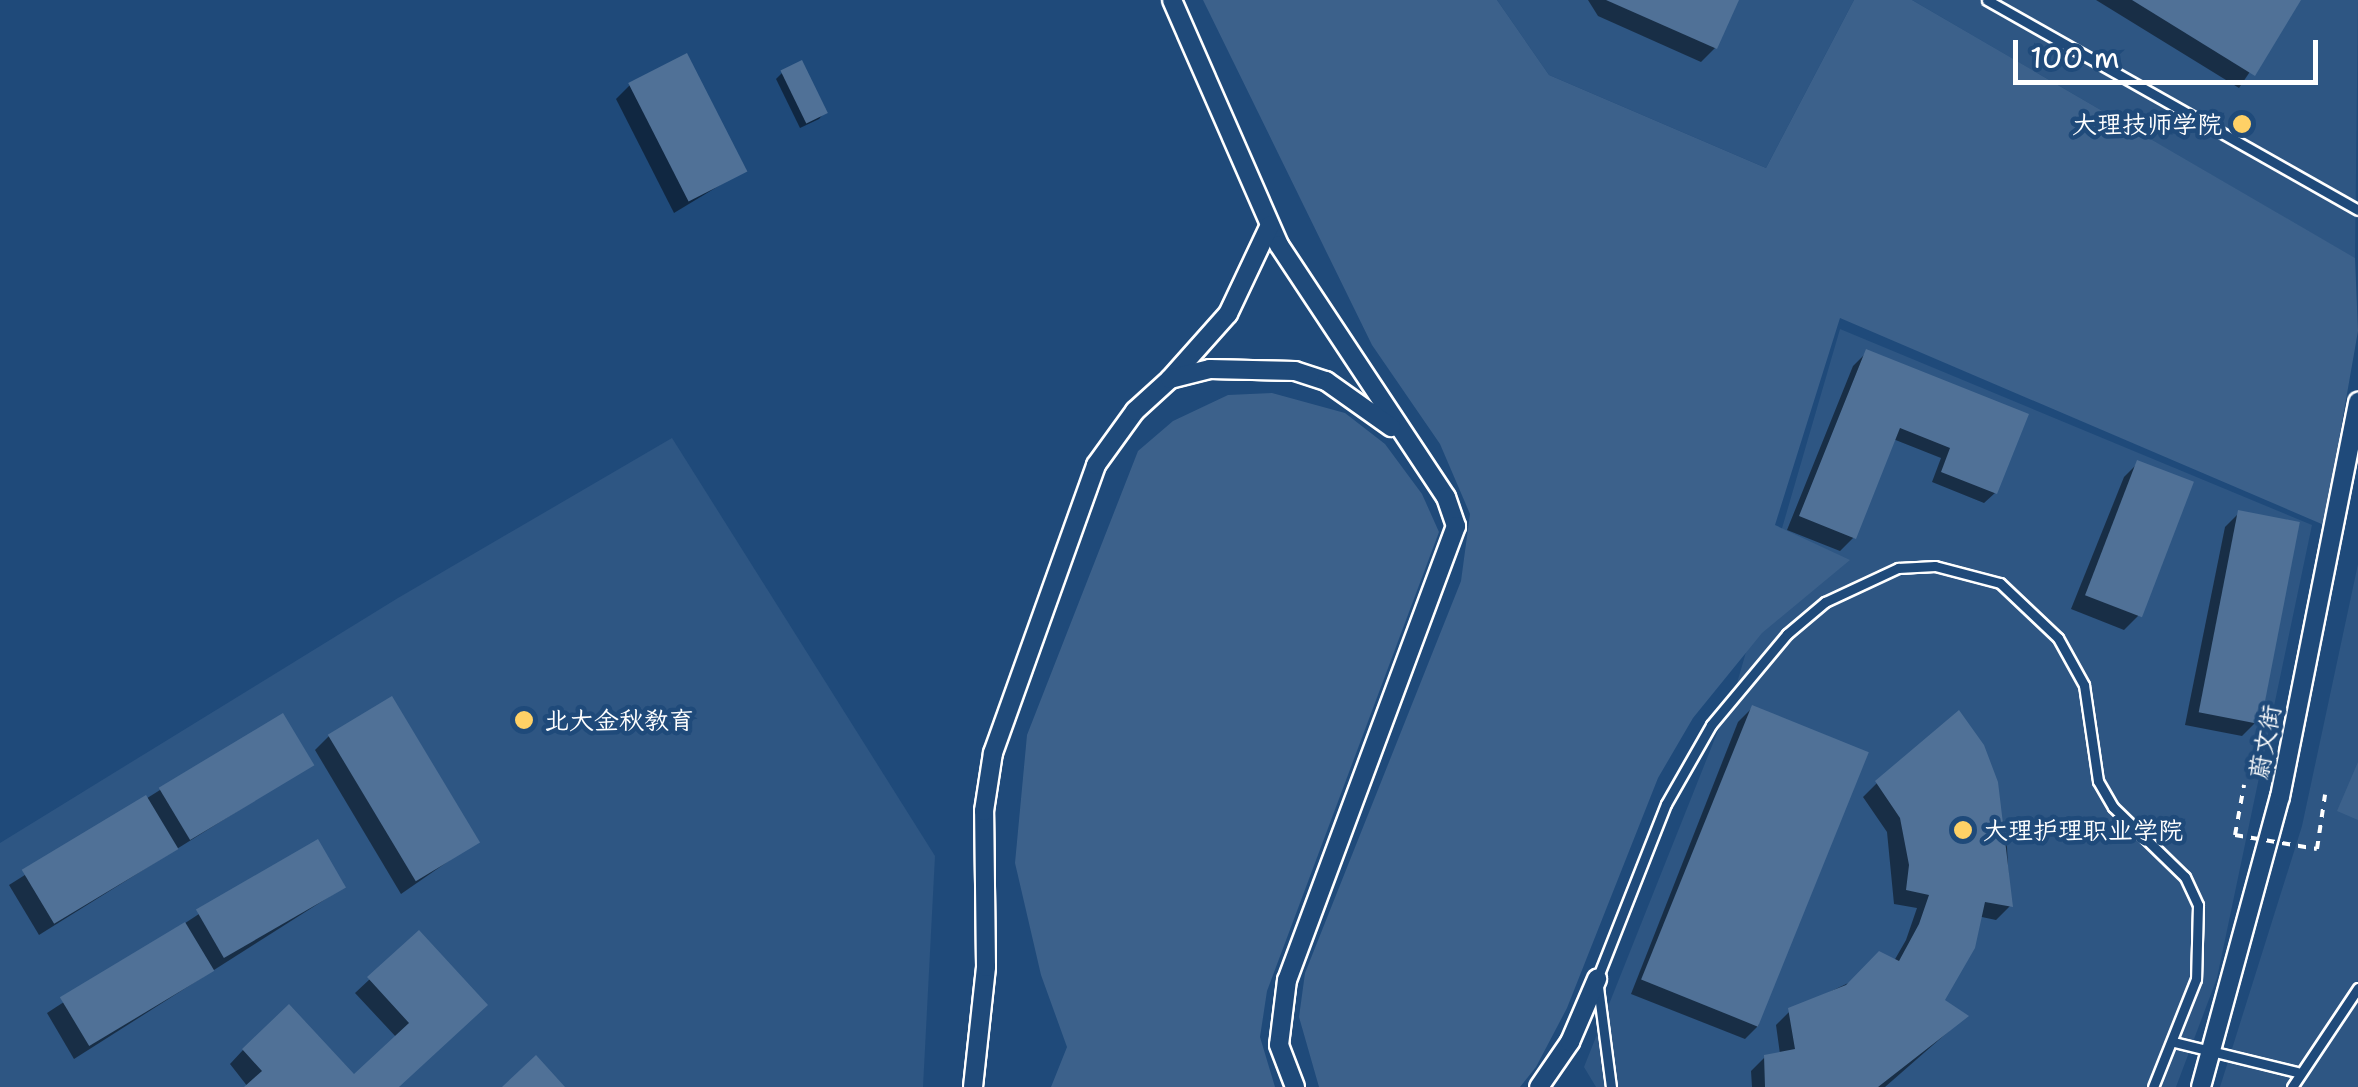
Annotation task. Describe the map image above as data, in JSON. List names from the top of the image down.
{
  "streets": {
    "street": ["蔚文街"]
  },
  "places": ["大理技师学院", "北大金秋教育", "大理护理职业学院"],
  "scale_bar": "100 m"
}
